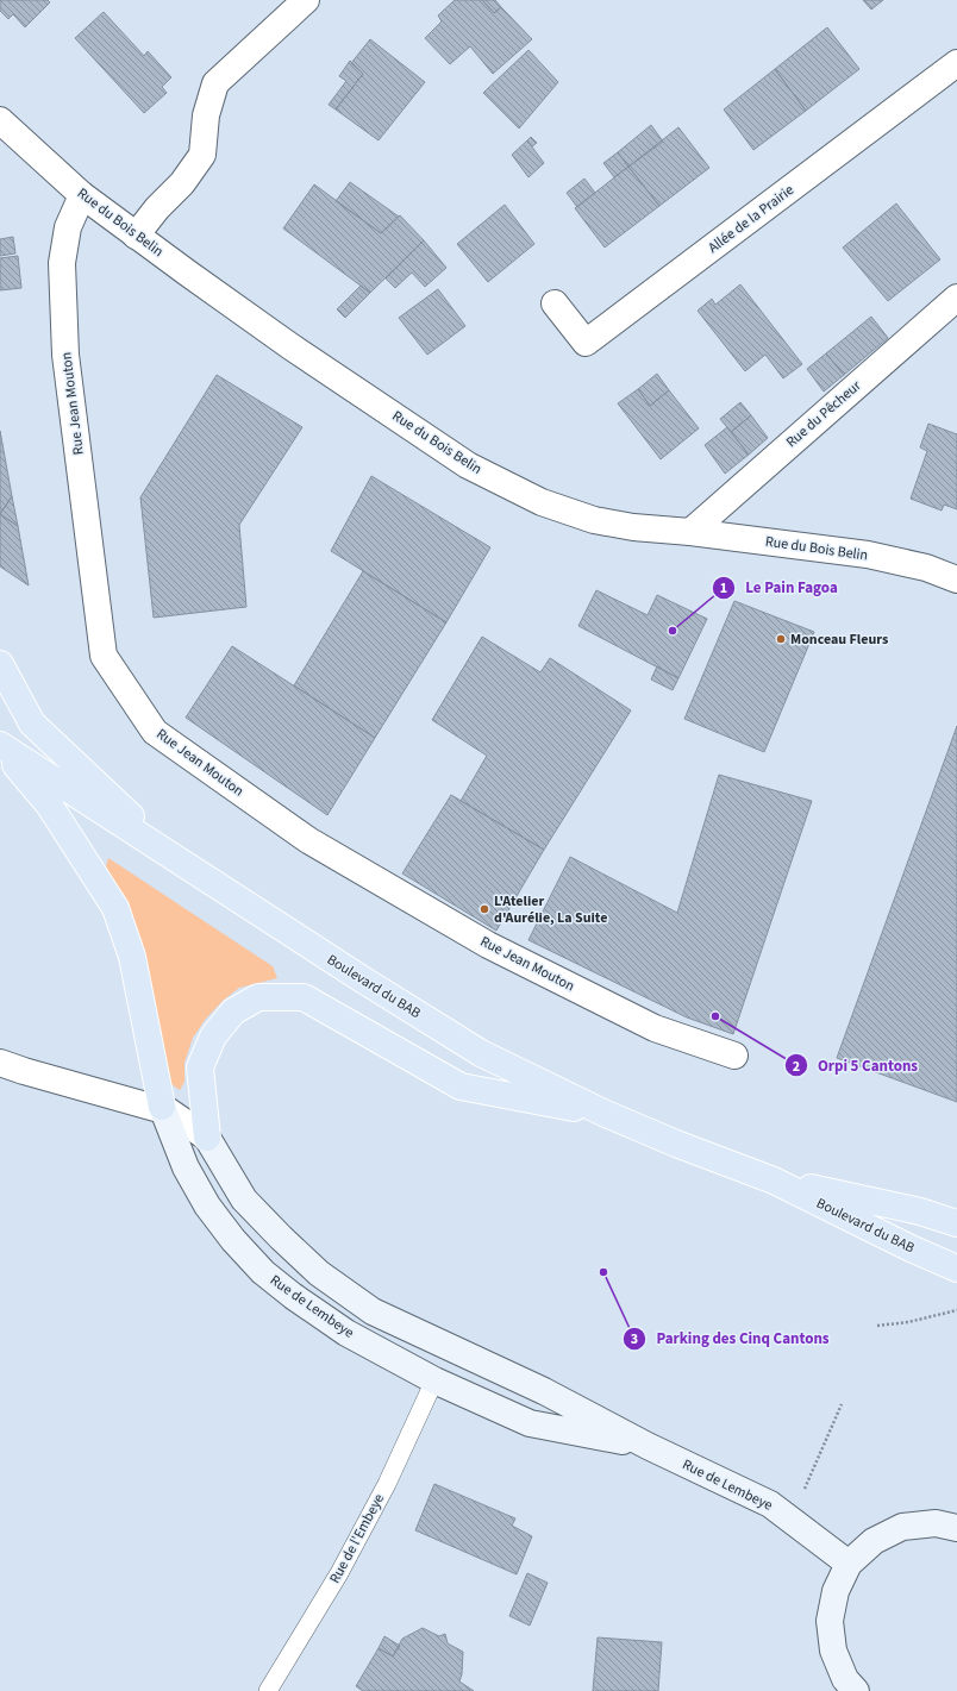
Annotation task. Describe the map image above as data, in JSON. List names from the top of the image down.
{
  "streets": {
    "main road": ["Boulevard du BAB", "Rue de Lembeye"],
    "street": [
      "Allée de la Prairie",
      "Rue du Bois Belin",
      "Rue Jean Mouton",
      "Rue du Pêcheur"
    ],
    "lane": ["Rue de l'Embeye"]
  },
  "crossings": [
    ["Rue du Bois Belin", "Rue Jean Mouton"],
    ["Rue du Bois Belin", "Rue du Pêcheur"],
    ["Rue de Lembeye", "Rue de l'Embeye"]
  ],
  "places": [
    "Le Pain Fagoa",
    "Monceau Fleurs",
    "L'Atelier d'Aurélie, La Suite",
    "Orpi 5 Cantons",
    "Parking des Cinq Cantons"
  ]
}
